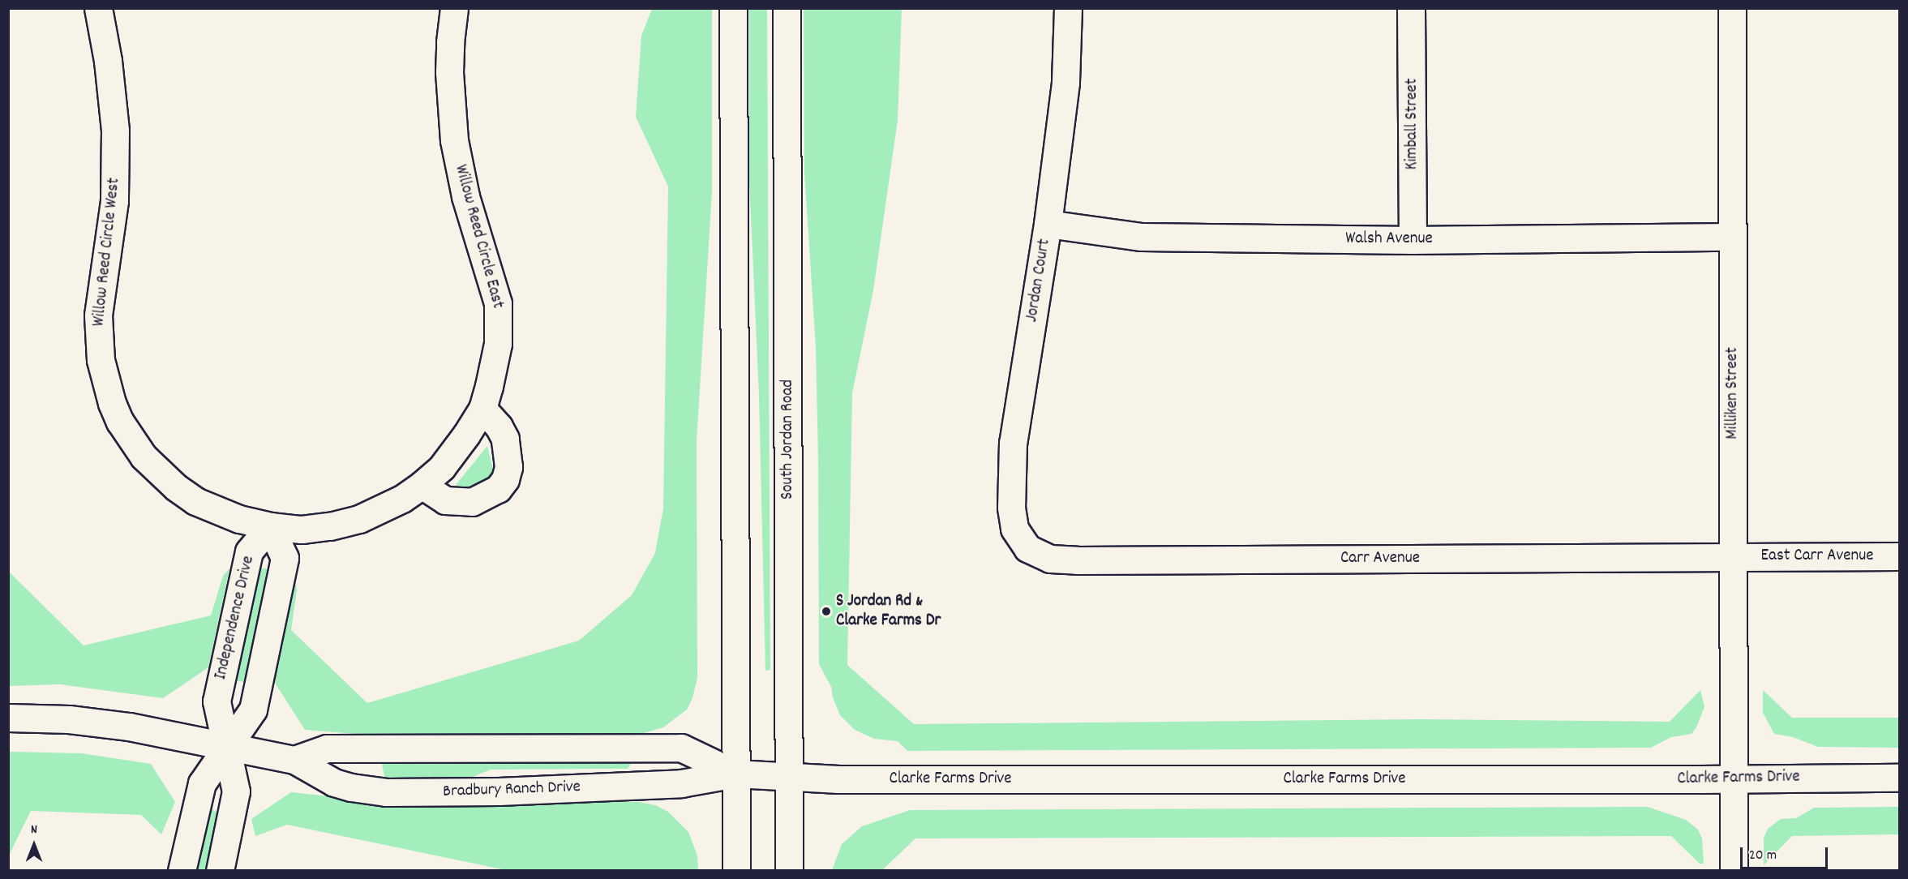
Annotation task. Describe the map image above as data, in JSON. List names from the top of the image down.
{
  "streets": {
    "street": [
      "Kimball Street",
      "Willow Reed Circle East",
      "Walsh Avenue",
      "Willow Reed Circle West",
      "Jordan Court",
      "Milliken Street",
      "South Jordan Road",
      "East Carr Avenue",
      "Carr Avenue",
      "Independence Drive",
      "Clarke Farms Drive",
      "Bradbury Ranch Drive"
    ]
  },
  "crossings": [
    ["Kimball Street", "Walsh Avenue"],
    ["Willow Reed Circle East", "Willow Reed Circle West"],
    ["Willow Reed Circle East", "Independence Drive"],
    ["Walsh Avenue", "Jordan Court"],
    ["Walsh Avenue", "Milliken Street"],
    ["Willow Reed Circle West", "Independence Drive"],
    ["Jordan Court", "Carr Avenue"],
    ["Milliken Street", "East Carr Avenue"],
    ["Milliken Street", "Carr Avenue"],
    ["Milliken Street", "Clarke Farms Drive"],
    ["South Jordan Road", "Clarke Farms Drive"],
    ["South Jordan Road", "Bradbury Ranch Drive"],
    ["East Carr Avenue", "Carr Avenue"],
    ["Independence Drive", "Bradbury Ranch Drive"],
    ["Clarke Farms Drive", "Bradbury Ranch Drive"]
  ],
  "places": ["S Jordan Rd & Clarke Farms Dr"],
  "scale_bar": "20 m",
  "north": "top"
}
